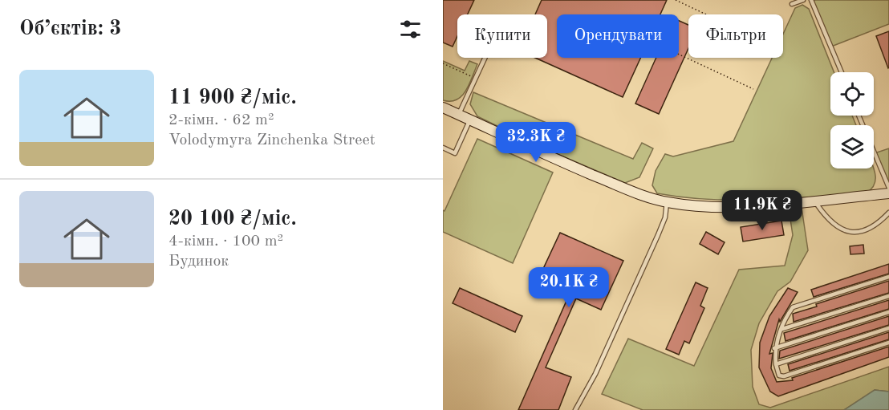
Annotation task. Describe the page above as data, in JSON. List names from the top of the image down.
{
  "page": {
    "heading": "Об’єктів: 3",
    "chip": ["Купити", "Орендувати", "Фільтри"],
    "list": [
      {
        "name": "11 900 ₴/міс.",
        "note": "2-кімн. · 62 m² · Volodymyra Zinchenka Street"
      },
      {
        "name": "20 100 ₴/міс.",
        "note": "4-кімн. · 100 m² · Будинок"
      }
    ],
    "price": ["32.3K ₴", "11.9K ₴", "20.1K ₴"]
  }
}
